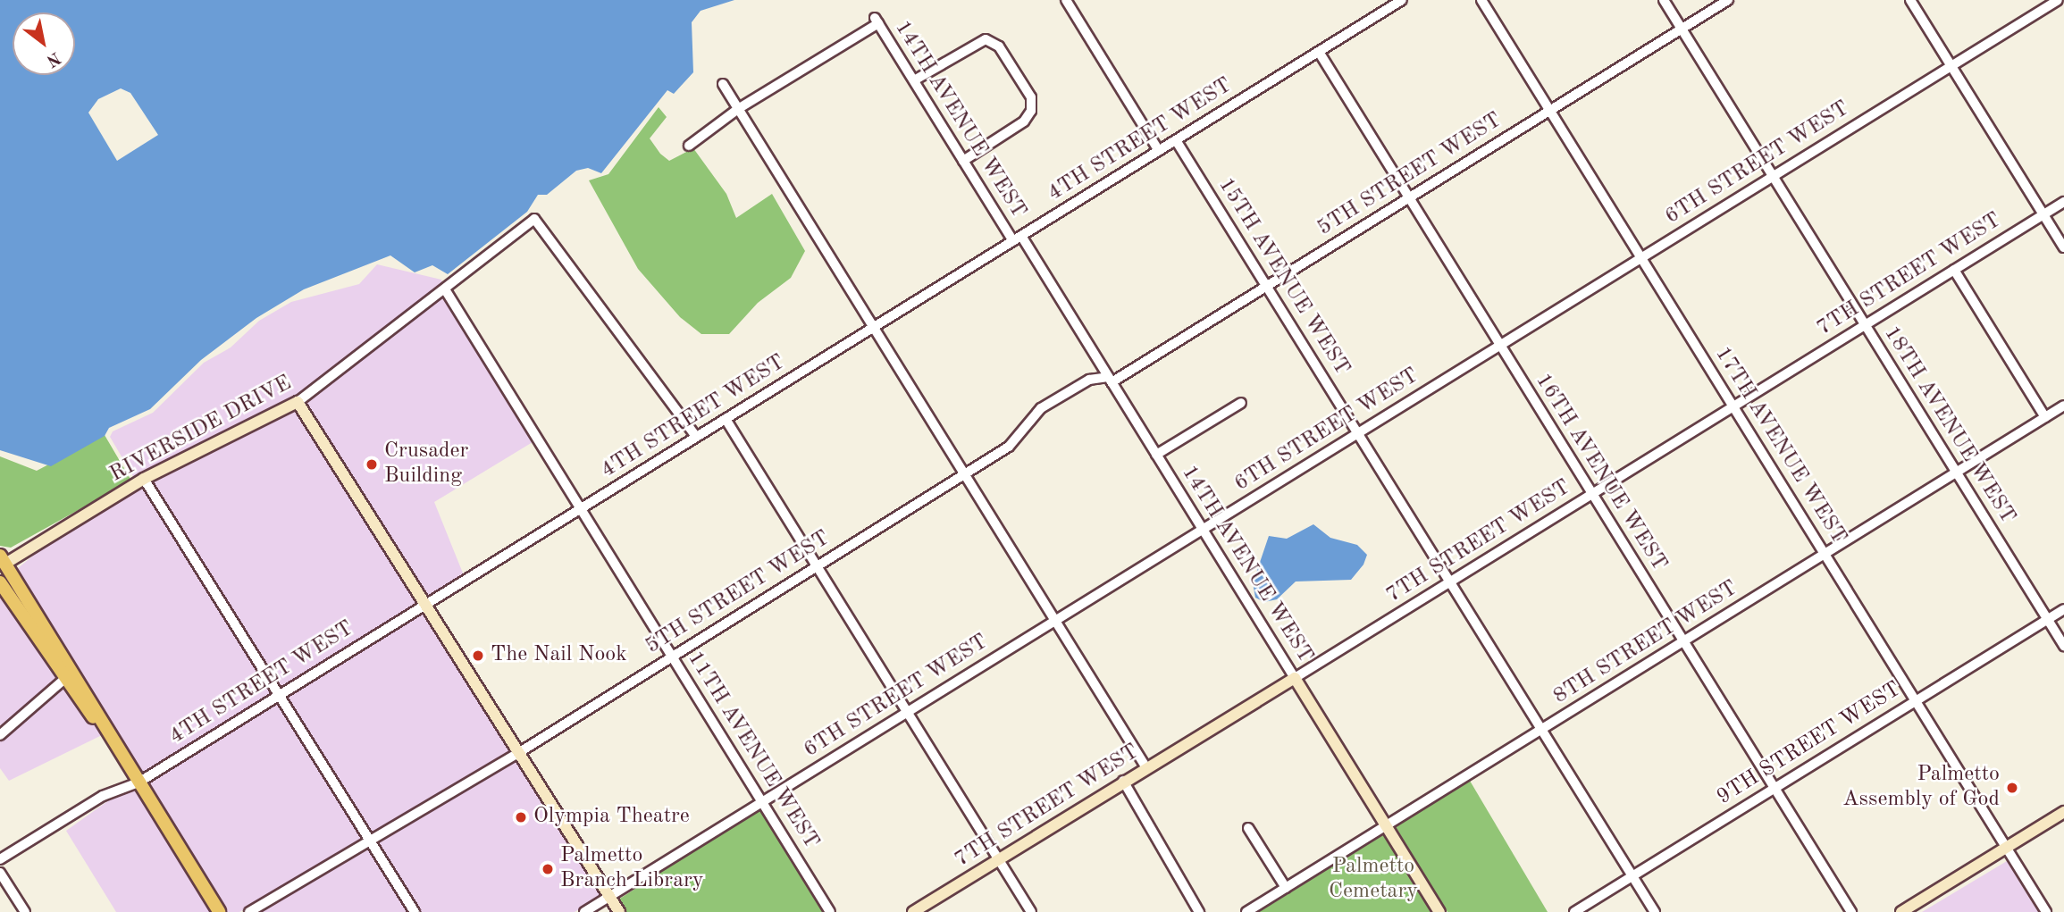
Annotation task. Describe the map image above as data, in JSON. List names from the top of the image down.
{
  "streets": {
    "street": [
      "14TH AVENUE WEST",
      "4TH STREET WEST",
      "6TH STREET WEST",
      "5TH STREET WEST",
      "7TH STREET WEST",
      "15TH AVENUE WEST",
      "18TH AVENUE WEST",
      "RIVERSIDE DRIVE",
      "17TH AVENUE WEST",
      "16TH AVENUE WEST",
      "8TH STREET WEST",
      "9TH STREET WEST",
      "11TH AVENUE WEST"
    ]
  },
  "crossings": [
    ["14TH AVENUE WEST", "4TH STREET WEST"],
    ["14TH AVENUE WEST", "6TH STREET WEST"],
    ["14TH AVENUE WEST", "5TH STREET WEST"],
    ["14TH AVENUE WEST", "7TH STREET WEST"],
    ["14TH AVENUE WEST", "8TH STREET WEST"],
    ["4TH STREET WEST", "15TH AVENUE WEST"],
    ["4TH STREET WEST", "RIVERSIDE DRIVE"],
    ["4TH STREET WEST", "16TH AVENUE WEST"],
    ["4TH STREET WEST", "11TH AVENUE WEST"],
    ["6TH STREET WEST", "15TH AVENUE WEST"],
    ["6TH STREET WEST", "18TH AVENUE WEST"],
    ["6TH STREET WEST", "17TH AVENUE WEST"],
    ["6TH STREET WEST", "16TH AVENUE WEST"],
    ["6TH STREET WEST", "11TH AVENUE WEST"],
    ["5TH STREET WEST", "15TH AVENUE WEST"],
    ["5TH STREET WEST", "18TH AVENUE WEST"],
    ["5TH STREET WEST", "17TH AVENUE WEST"],
    ["5TH STREET WEST", "16TH AVENUE WEST"],
    ["5TH STREET WEST", "11TH AVENUE WEST"],
    ["7TH STREET WEST", "15TH AVENUE WEST"],
    ["7TH STREET WEST", "18TH AVENUE WEST"],
    ["7TH STREET WEST", "17TH AVENUE WEST"],
    ["7TH STREET WEST", "16TH AVENUE WEST"],
    ["15TH AVENUE WEST", "8TH STREET WEST"],
    ["15TH AVENUE WEST", "9TH STREET WEST"],
    ["18TH AVENUE WEST", "8TH STREET WEST"],
    ["18TH AVENUE WEST", "9TH STREET WEST"],
    ["RIVERSIDE DRIVE", "11TH AVENUE WEST"],
    ["17TH AVENUE WEST", "8TH STREET WEST"],
    ["17TH AVENUE WEST", "9TH STREET WEST"],
    ["16TH AVENUE WEST", "8TH STREET WEST"],
    ["16TH AVENUE WEST", "9TH STREET WEST"]
  ],
  "parks": ["Palmetto Cemetary"],
  "places": [
    "Crusader Building",
    "The Nail Nook",
    "Palmetto Assembly of God",
    "Olympia Theatre",
    "Palmetto Branch Library"
  ],
  "north": "bottom right"
}
